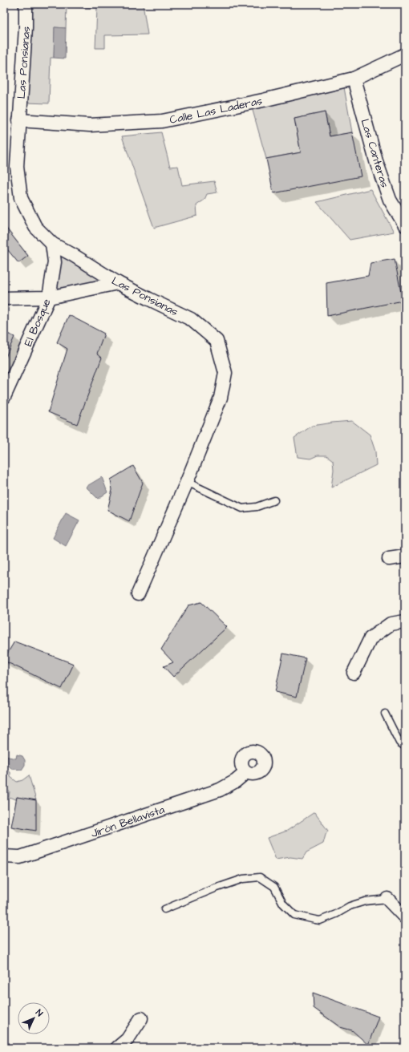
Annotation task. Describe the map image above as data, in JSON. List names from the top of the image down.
{
  "streets": {
    "street": [
      "Las Ponsianas",
      "Calle Las Laderas",
      "Las Canteras",
      "El Bosque",
      "Jirón Bellavista"
    ]
  },
  "crossings": [
    ["Las Ponsianas", "Calle Las Laderas"],
    ["Las Ponsianas", "El Bosque"],
    ["Calle Las Laderas", "Las Canteras"]
  ],
  "north": "top right"
}
